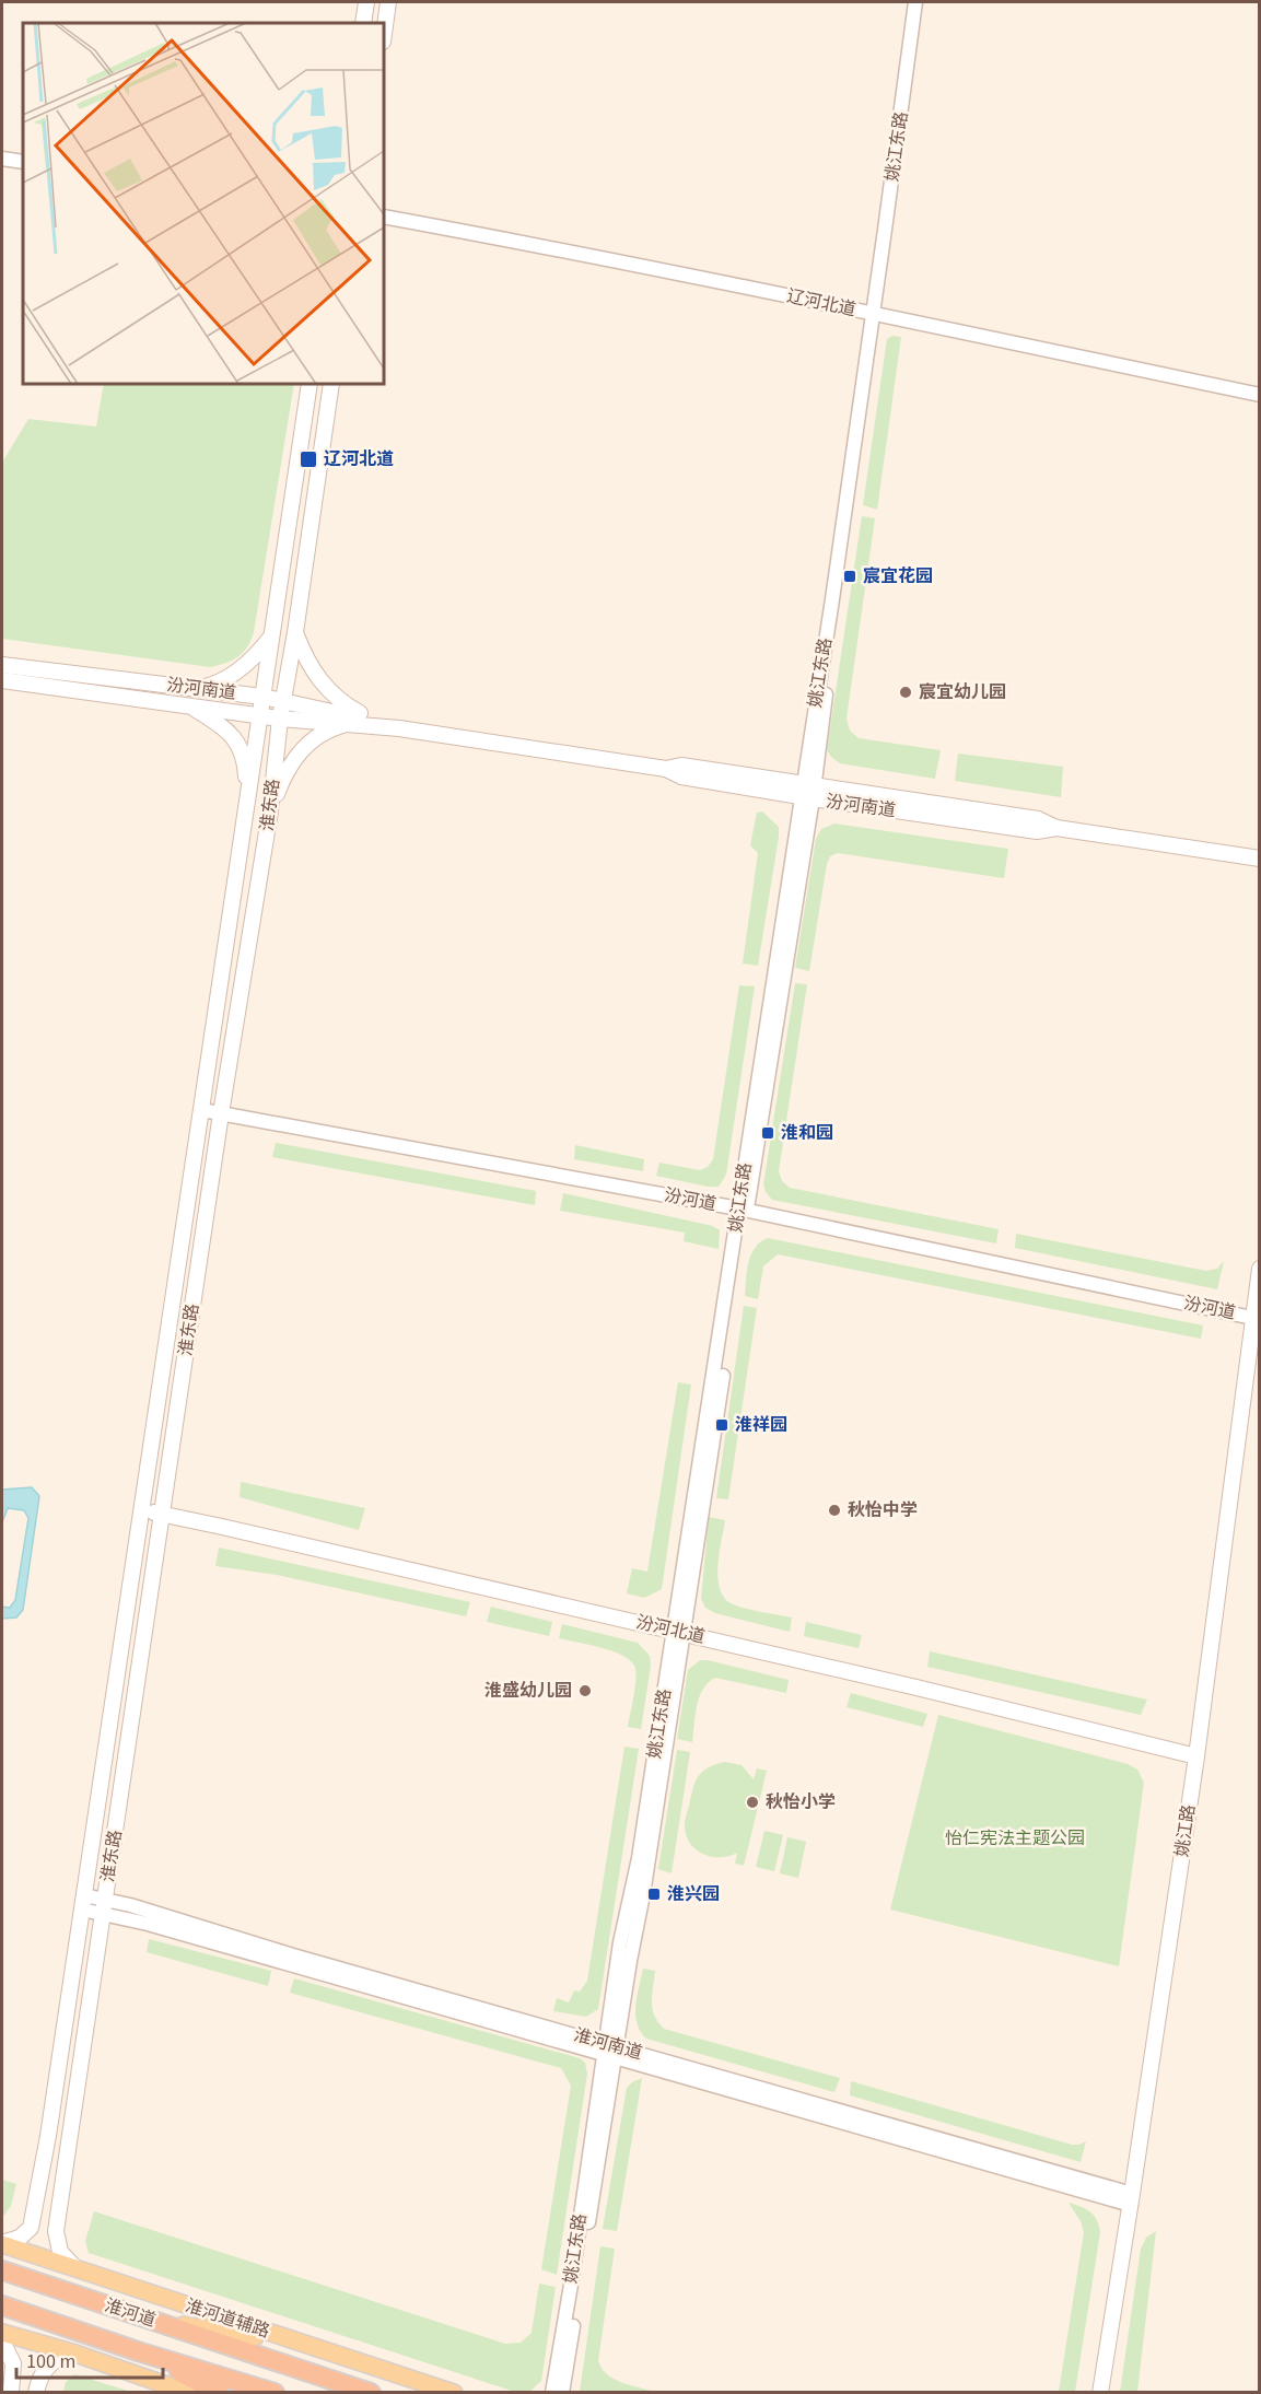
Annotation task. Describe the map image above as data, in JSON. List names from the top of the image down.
{
  "streets": {
    "highway": ["淮河道"],
    "main road": [
      "汾河南道",
      "淮东路",
      "汾河北道",
      "姚江路",
      "淮河道辅路"
    ],
    "street": [
      "姚江东路",
      "辽河北道",
      "汾河道",
      "淮河南道"
    ]
  },
  "crossings": [
    ["姚江东路", "辽河北道"],
    ["姚江东路", "汾河南道"],
    ["姚江东路", "汾河道"],
    ["姚江东路", "汾河北道"],
    ["姚江东路", "淮河南道"],
    ["汾河南道", "淮东路"],
    ["淮东路", "汾河道"],
    ["淮东路", "汾河北道"],
    ["淮东路", "淮河南道"],
    ["淮东路", "淮河道辅路"],
    ["汾河道", "姚江路"],
    ["汾河北道", "姚江路"],
    ["姚江路", "淮河南道"]
  ],
  "parks": ["怡仁宪法主题公园"],
  "places": {
    "transit": [
      "辽河北道",
      "宸宜花园",
      "淮和园",
      "淮祥园",
      "淮兴园"
    ],
    "other": [
      "宸宜幼儿园",
      "秋怡中学",
      "淮盛幼儿园",
      "秋怡小学"
    ]
  },
  "scale_bar": "100 m"
}
